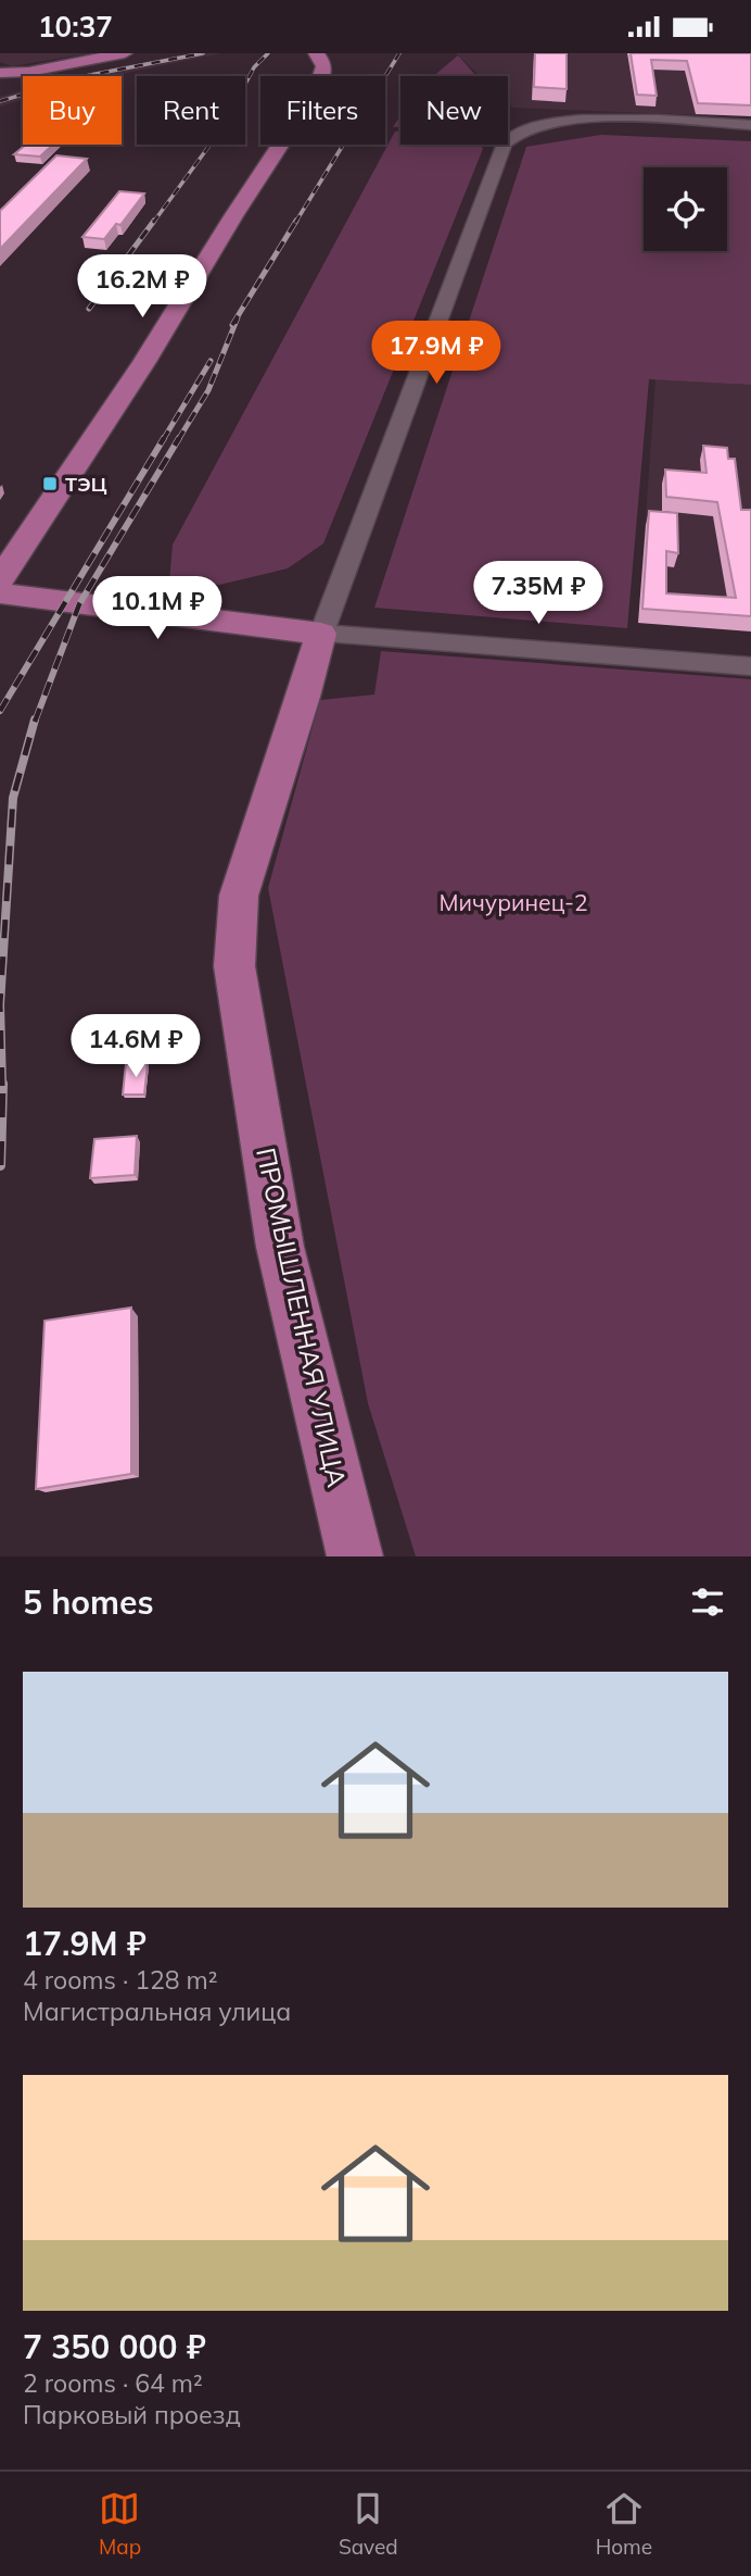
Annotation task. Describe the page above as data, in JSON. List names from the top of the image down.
{
  "streets": {
    "main road": ["ПРОМЫШЛЕННАЯ УЛИЦА"]
  },
  "parks": ["Мичуринец-2"],
  "places": {
    "transit": ["ТЭЦ"]
  },
  "page": {
    "status": "10:37",
    "chip": [
      "Buy",
      "Rent",
      "Filters",
      "New"
    ],
    "price": [
      "16.2M ₽",
      "17.9M ₽",
      "7.35M ₽",
      "10.1M ₽",
      "14.6M ₽"
    ],
    "heading": "5 homes",
    "list": [
      {
        "name": "17.9M ₽",
        "note": "4 rooms · 128 m² · Магистральная улица"
      },
      {
        "name": "7 350 000 ₽",
        "note": "2 rooms · 64 m² · Парковый проезд"
      }
    ],
    "tabs": ["Map", "Saved", "Home"]
  }
}
